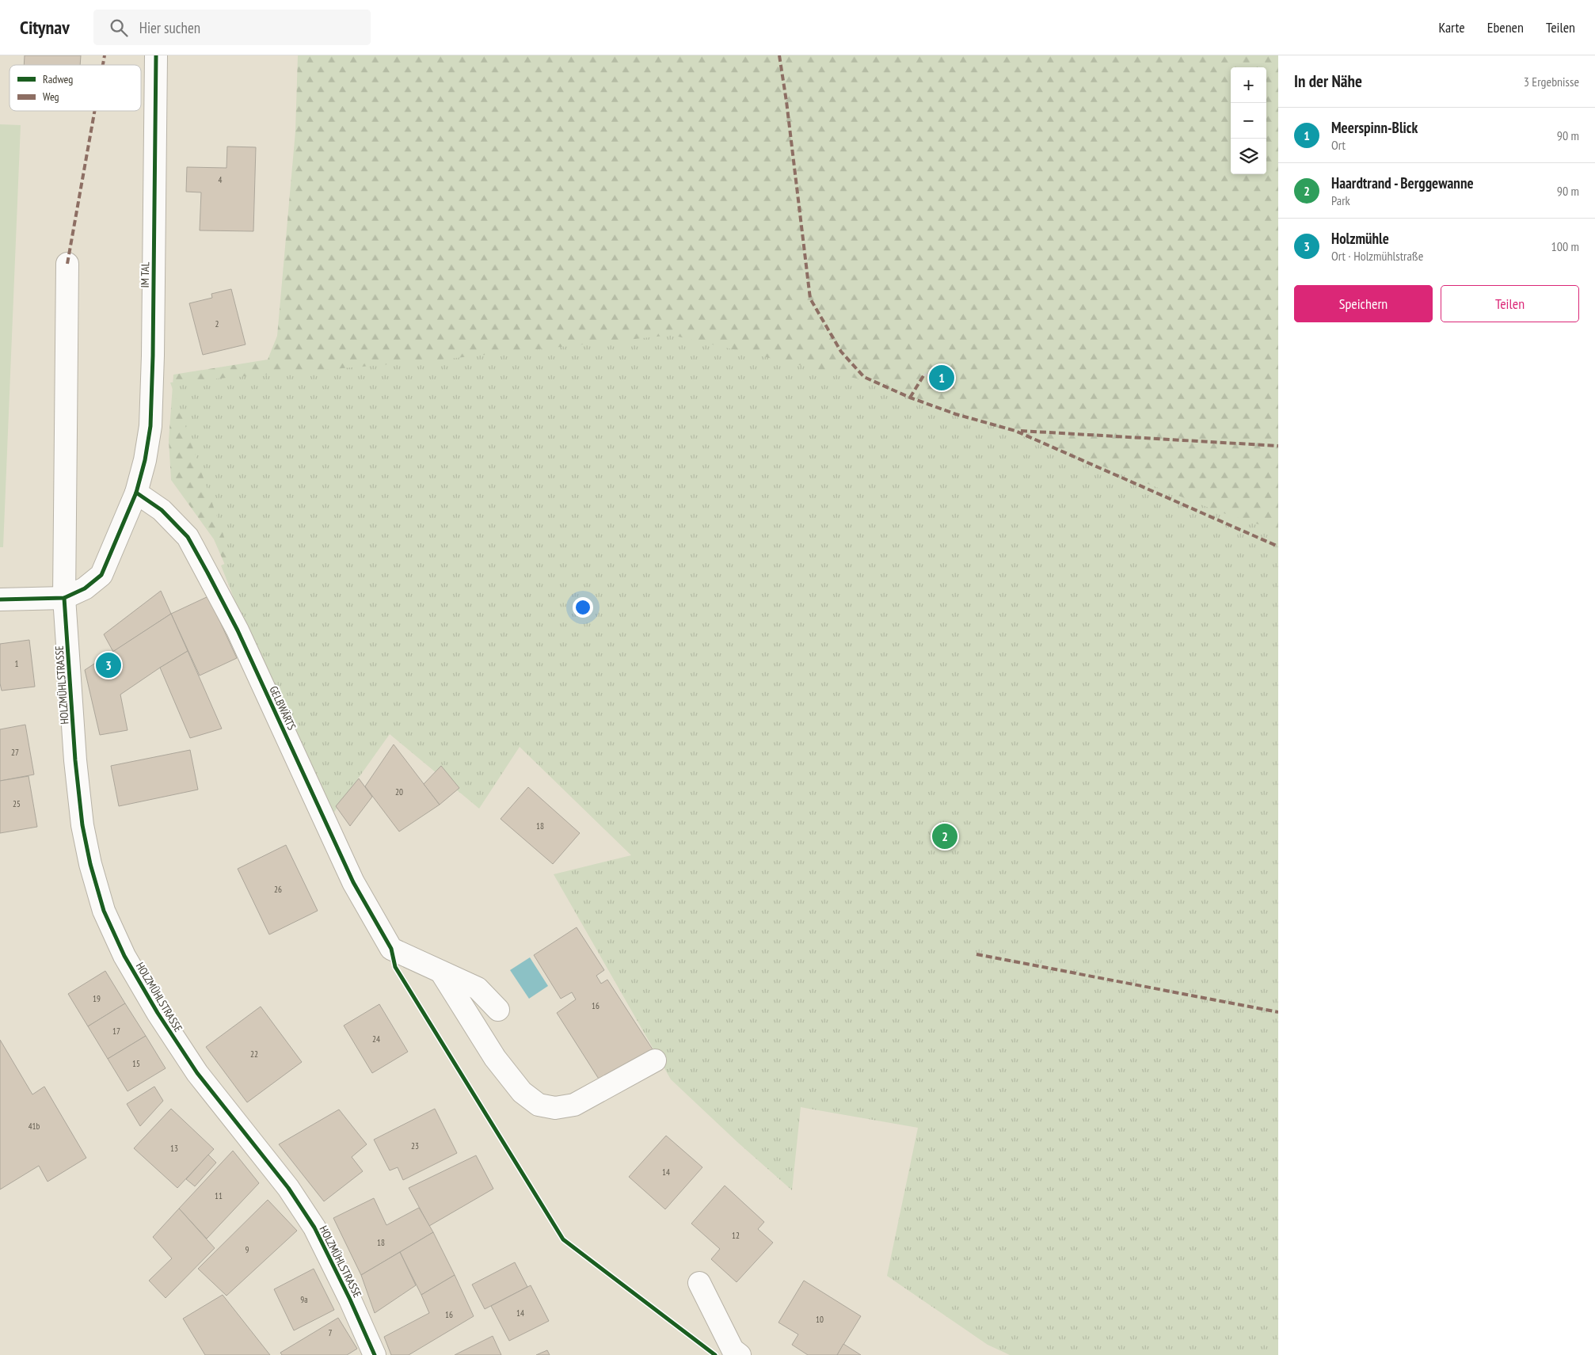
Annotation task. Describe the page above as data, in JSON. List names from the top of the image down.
{
  "streets": {
    "street": ["IM TAL", "HOLZMÜHLSTRASSE", "GELBWÄRTS"]
  },
  "crossings": [
    ["IM TAL", "HOLZMÜHLSTRASSE"],
    ["IM TAL", "GELBWÄRTS"]
  ],
  "house_numbers": [
    "4",
    "2",
    "1",
    "27",
    "20",
    "25",
    "18",
    "26",
    "19",
    "16",
    "17",
    "24",
    "22",
    "15",
    "41b",
    "23",
    "13",
    "14",
    "11",
    "12",
    "18",
    "9",
    "9a",
    "14",
    "16",
    "10",
    "7"
  ],
  "legend": ["Radweg", "Weg"],
  "page": {
    "header": "Citynav",
    "search": "Hier suchen",
    "nav": ["Karte", "Ebenen", "Teilen"],
    "heading": ["In der Nähe", "3 Ergebnisse"],
    "map_buttons": ["+", "−"],
    "list": [
      {
        "mark": "1",
        "name": "Meerspinn-Blick",
        "note": "Ort",
        "value": "90 m"
      },
      {
        "mark": "2",
        "name": "Haardtrand - Berggewanne",
        "note": "Park",
        "value": "90 m"
      },
      {
        "mark": "3",
        "name": "Holzmühle",
        "note": "Ort · Holzmühlstraße",
        "value": "100 m"
      }
    ],
    "buttons": ["Speichern", "Teilen"],
    "pins": ["1", "3", "2"]
  }
}
